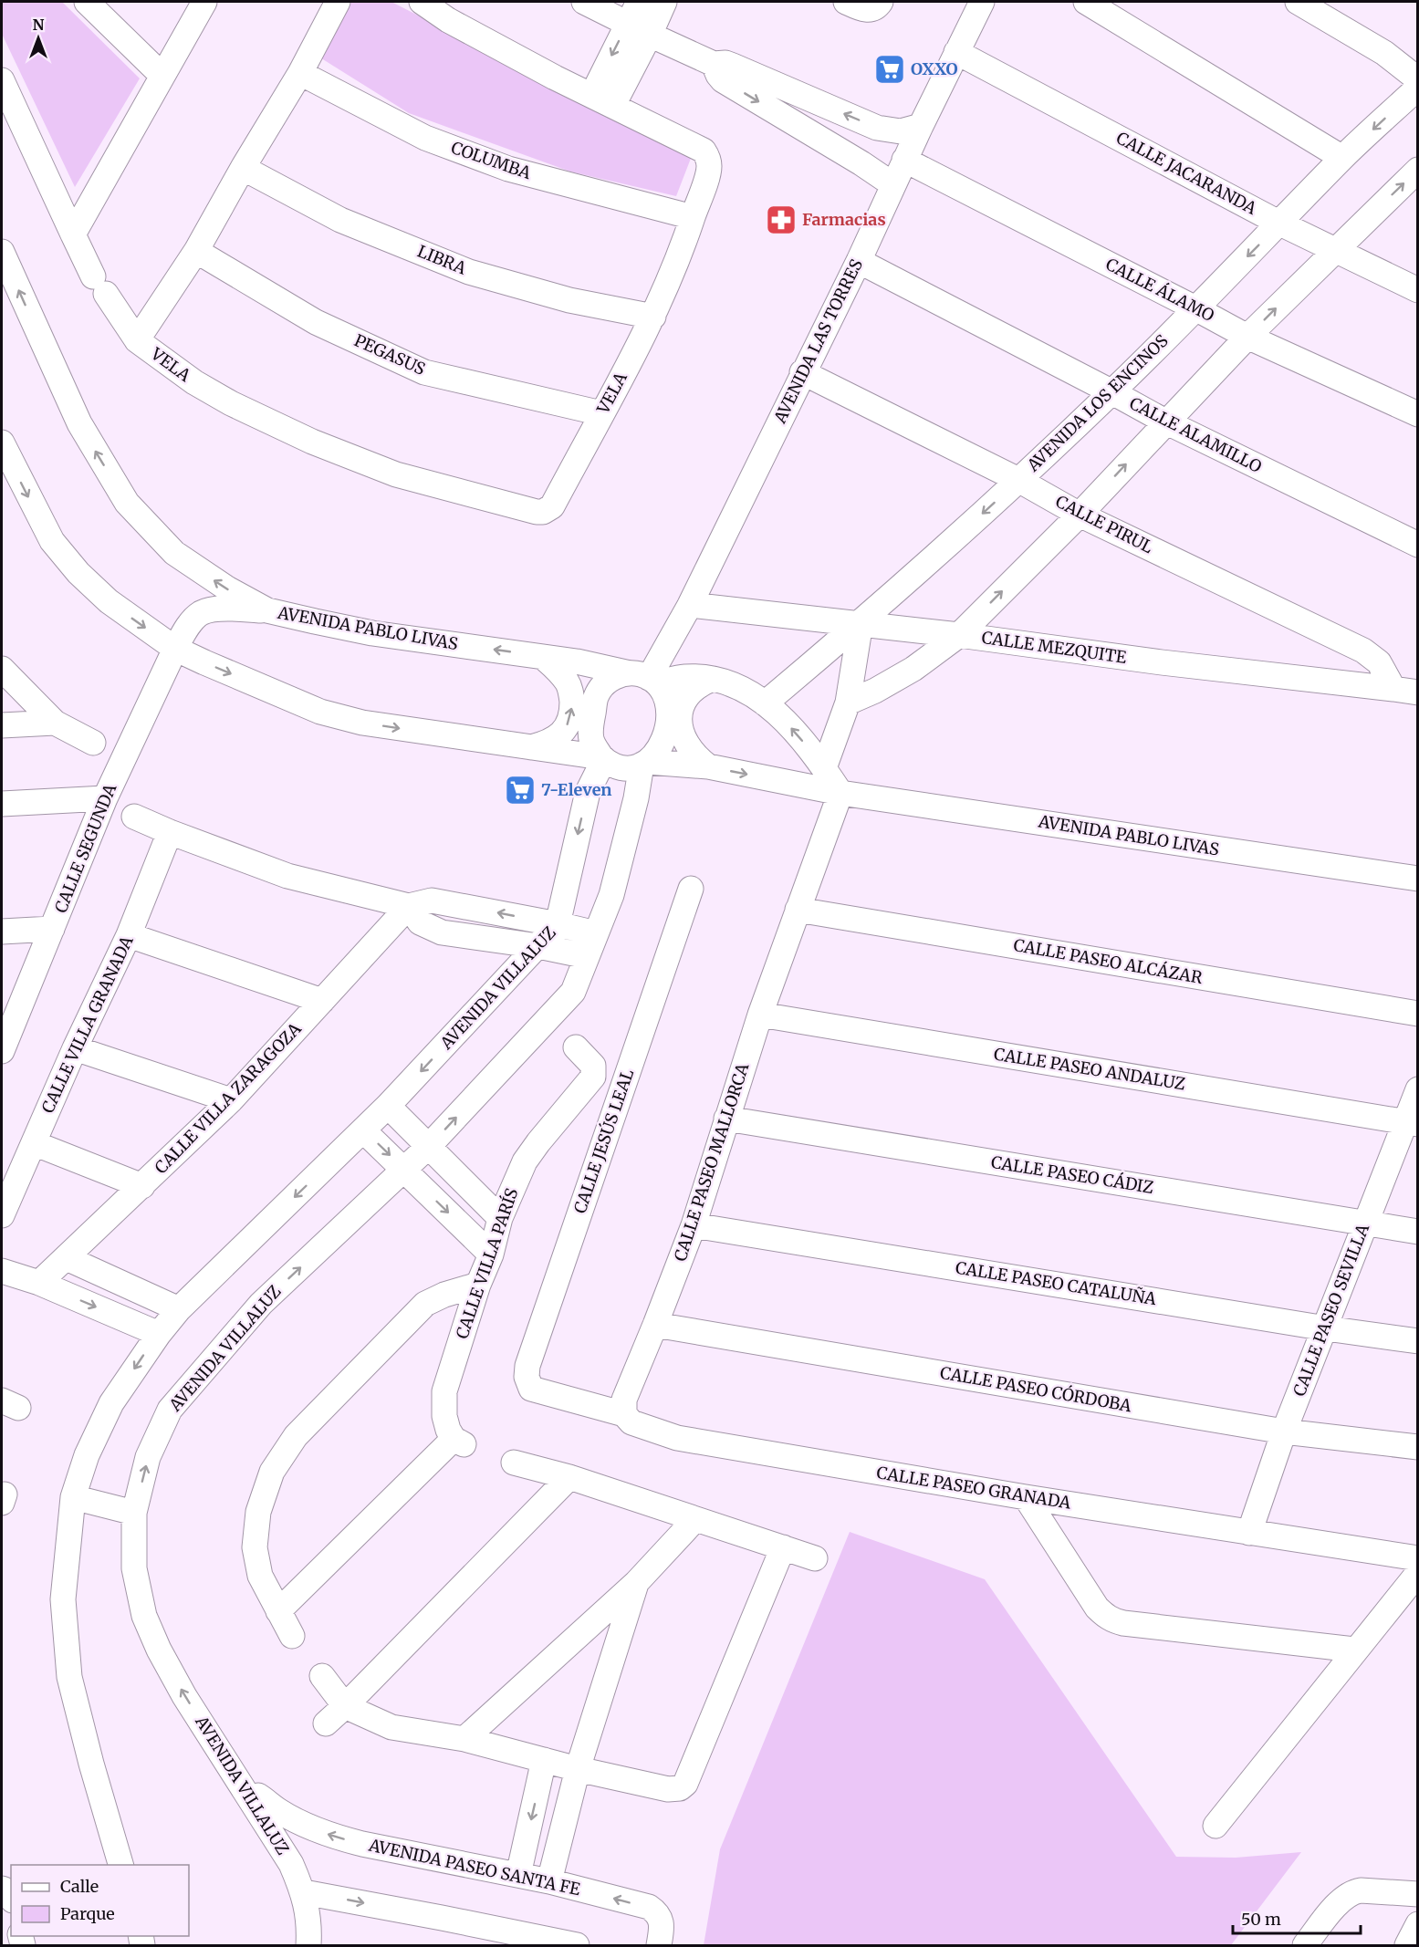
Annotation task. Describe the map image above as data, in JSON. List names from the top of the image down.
{
  "streets": {
    "street": [
      "COLUMBA",
      "CALLE JACARANDA",
      "LIBRA",
      "CALLE ÁLAMO",
      "AVENIDA LAS TORRES",
      "PEGASUS",
      "VELA",
      "AVENIDA LOS ENCINOS",
      "CALLE ALAMILLO",
      "CALLE PIRUL",
      "AVENIDA PABLO LIVAS",
      "CALLE MEZQUITE",
      "CALLE SEGUNDA",
      "CALLE PASEO ALCÁZAR",
      "AVENIDA VILLALUZ",
      "CALLE VILLA GRANADA",
      "CALLE PASEO ANDALUZ",
      "CALLE VILLA ZARAGOZA",
      "CALLE JESÚS LEAL",
      "CALLE PASEO MALLORCA",
      "CALLE PASEO CÁDIZ",
      "CALLE VILLA PARÍS",
      "CALLE PASEO CATALUÑA",
      "CALLE PASEO SEVILLA",
      "CALLE PASEO CÓRDOBA",
      "CALLE PASEO GRANADA",
      "AVENIDA PASEO SANTA FE"
    ]
  },
  "crossings": [
    ["COLUMBA", "VELA"],
    ["CALLE JACARANDA", "AVENIDA LAS TORRES"],
    ["CALLE JACARANDA", "AVENIDA LOS ENCINOS"],
    ["LIBRA", "VELA"],
    ["CALLE ÁLAMO", "AVENIDA LAS TORRES"],
    ["CALLE ÁLAMO", "AVENIDA LOS ENCINOS"],
    ["AVENIDA LAS TORRES", "CALLE ALAMILLO"],
    ["AVENIDA LAS TORRES", "CALLE PIRUL"],
    ["AVENIDA LAS TORRES", "AVENIDA PABLO LIVAS"],
    ["AVENIDA LAS TORRES", "CALLE MEZQUITE"],
    ["AVENIDA LAS TORRES", "AVENIDA VILLALUZ"],
    ["PEGASUS", "VELA"],
    ["AVENIDA LOS ENCINOS", "CALLE ALAMILLO"],
    ["AVENIDA LOS ENCINOS", "CALLE PIRUL"],
    ["AVENIDA LOS ENCINOS", "AVENIDA PABLO LIVAS"],
    ["AVENIDA LOS ENCINOS", "CALLE MEZQUITE"],
    ["CALLE PIRUL", "CALLE MEZQUITE"],
    ["AVENIDA PABLO LIVAS", "CALLE SEGUNDA"],
    ["AVENIDA PABLO LIVAS", "AVENIDA VILLALUZ"],
    ["AVENIDA PABLO LIVAS", "CALLE PASEO MALLORCA"],
    ["CALLE PASEO ALCÁZAR", "CALLE PASEO MALLORCA"],
    ["AVENIDA VILLALUZ", "AVENIDA PASEO SANTA FE"],
    ["CALLE PASEO ANDALUZ", "CALLE PASEO MALLORCA"],
    ["CALLE PASEO ANDALUZ", "CALLE PASEO SEVILLA"],
    ["CALLE JESÚS LEAL", "CALLE PASEO GRANADA"],
    ["CALLE PASEO MALLORCA", "CALLE PASEO CÁDIZ"],
    ["CALLE PASEO MALLORCA", "CALLE PASEO CATALUÑA"],
    ["CALLE PASEO MALLORCA", "CALLE PASEO CÓRDOBA"],
    ["CALLE PASEO MALLORCA", "CALLE PASEO GRANADA"],
    ["CALLE PASEO CÁDIZ", "CALLE PASEO SEVILLA"],
    ["CALLE PASEO CATALUÑA", "CALLE PASEO SEVILLA"],
    ["CALLE PASEO SEVILLA", "CALLE PASEO CÓRDOBA"],
    ["CALLE PASEO SEVILLA", "CALLE PASEO GRANADA"]
  ],
  "places": {
    "supermarket": ["OXXO", "7-Eleven"],
    "pharmacy": ["Farmacias"]
  },
  "legend": ["Calle", "Parque"],
  "scale_bar": "50 m",
  "north": "top"
}
